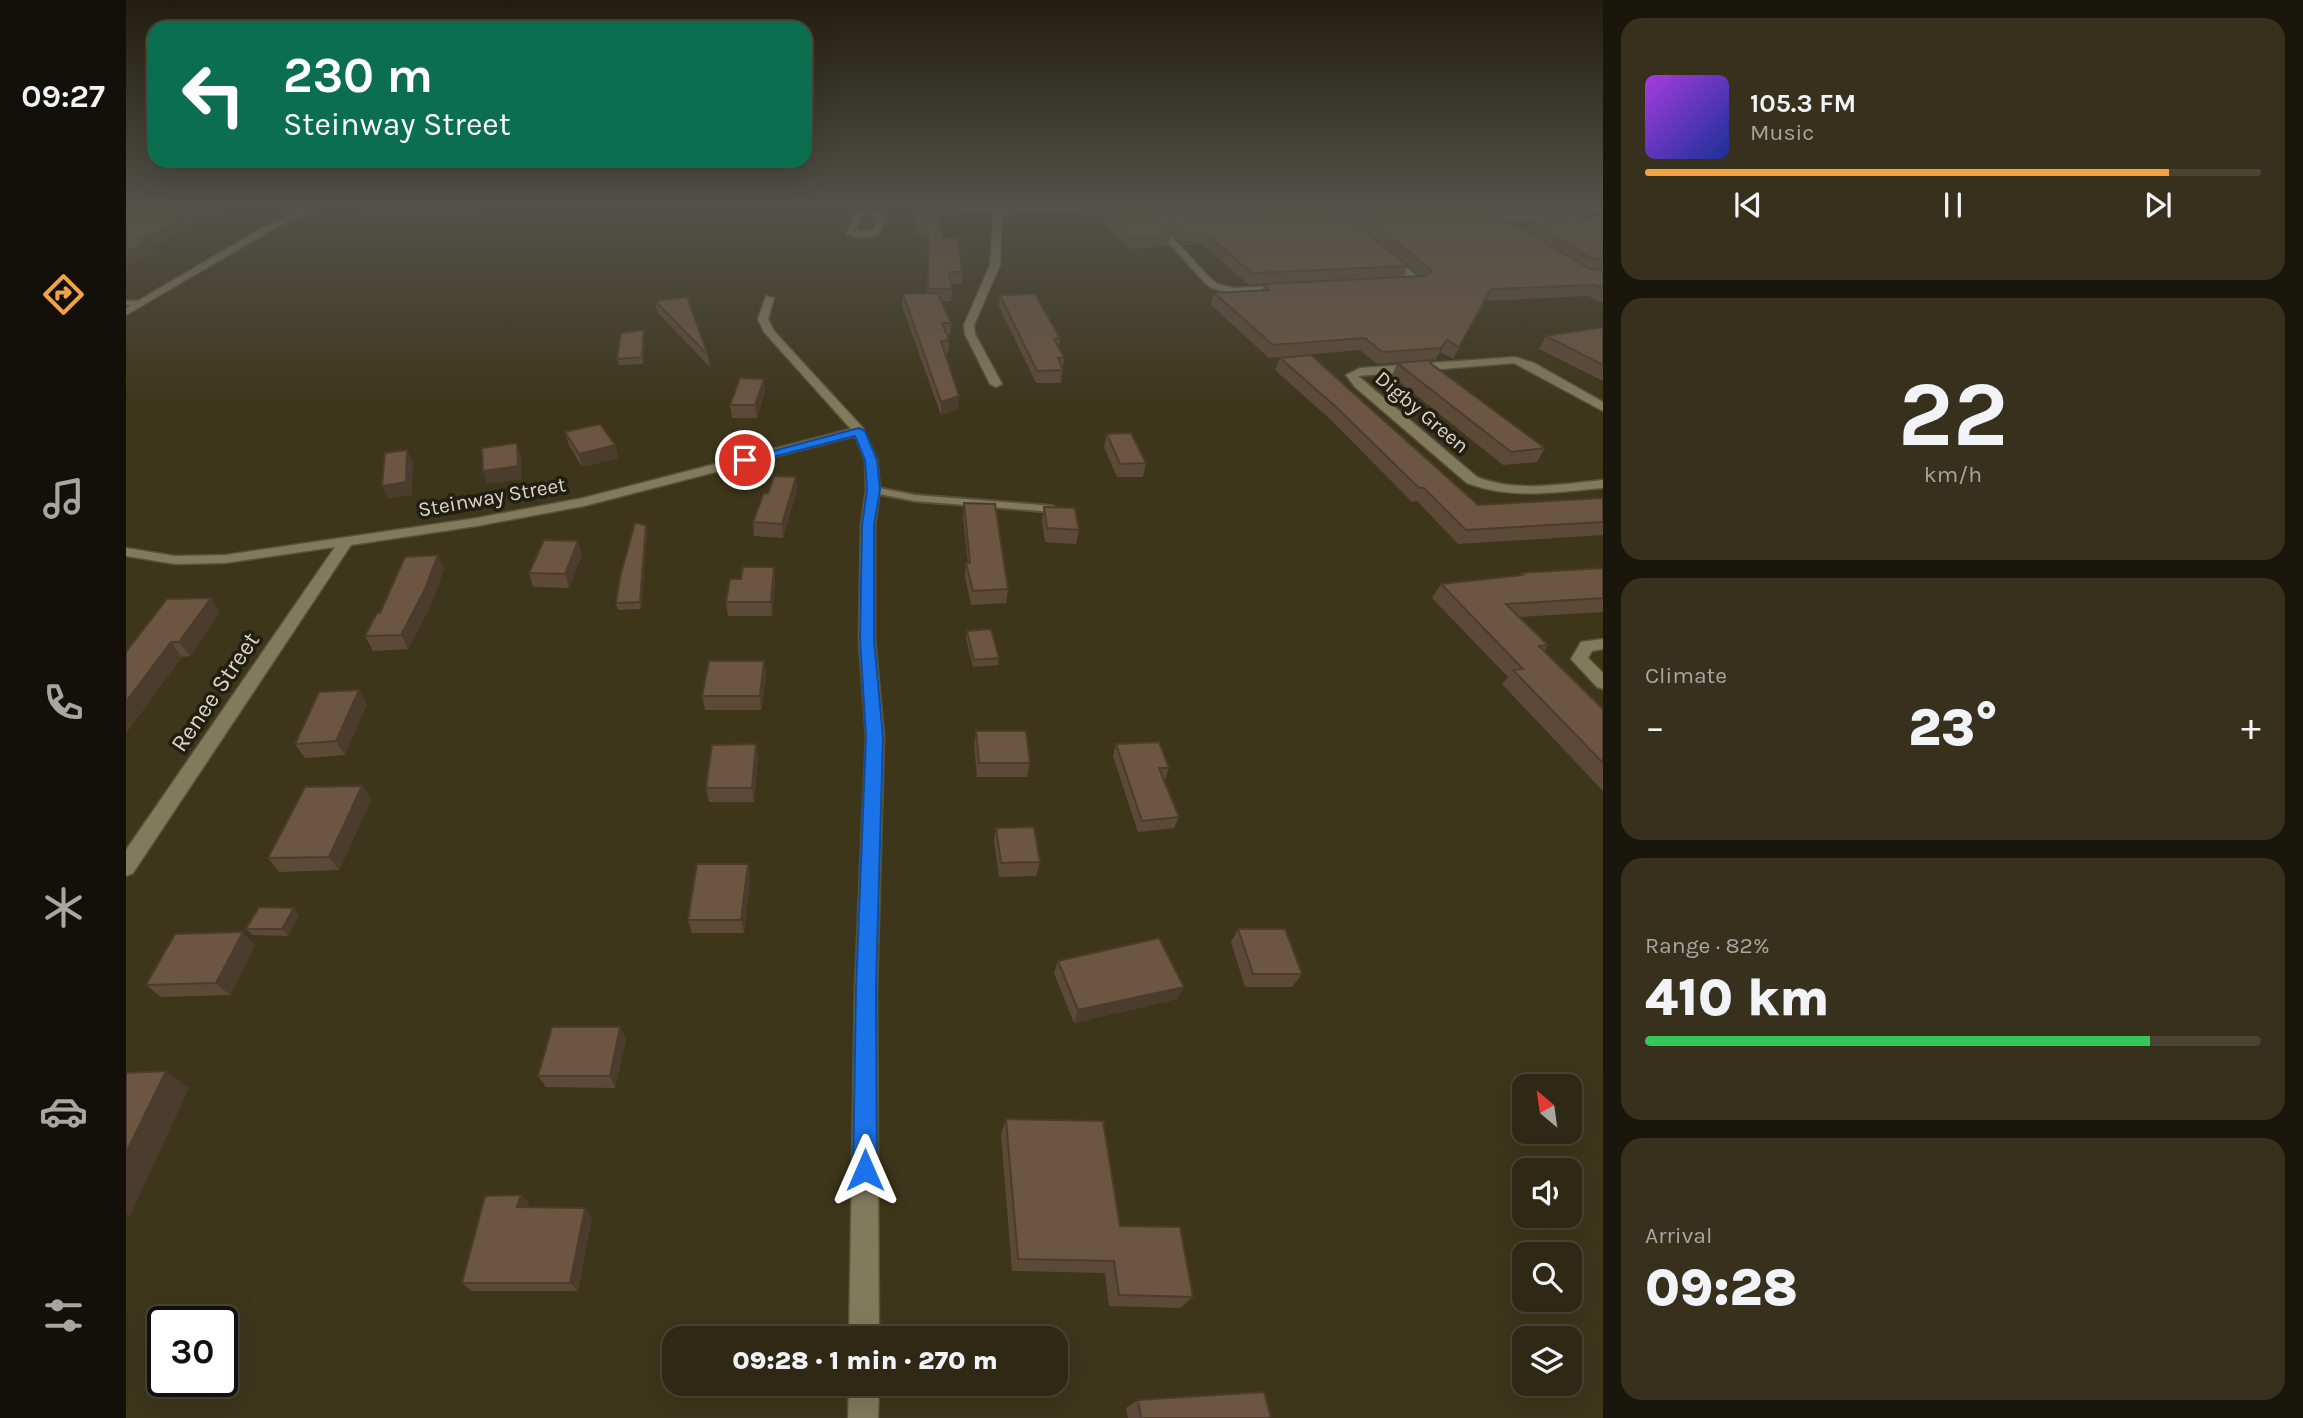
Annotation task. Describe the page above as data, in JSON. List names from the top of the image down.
{
  "streets": {
    "street": ["Digby Green", "Steinway Street", "Renee Street"]
  },
  "crossings": [
    ["Steinway Street", "Renee Street"]
  ],
  "north": "top left",
  "page": {
    "tabs": "09:27",
    "turn": ["230 m", "Steinway Street"],
    "song": ["105.3 FM", "Music"],
    "tile": [
      ["22", "km/h"],
      "Climate",
      ["Range · 82%", "410 km"],
      ["Arrival", "09:28"]
    ],
    "heat": ["−", "23°", "+"],
    "limit": "30",
    "trip": "09:28 · 1 min · 270 m"
  }
}
